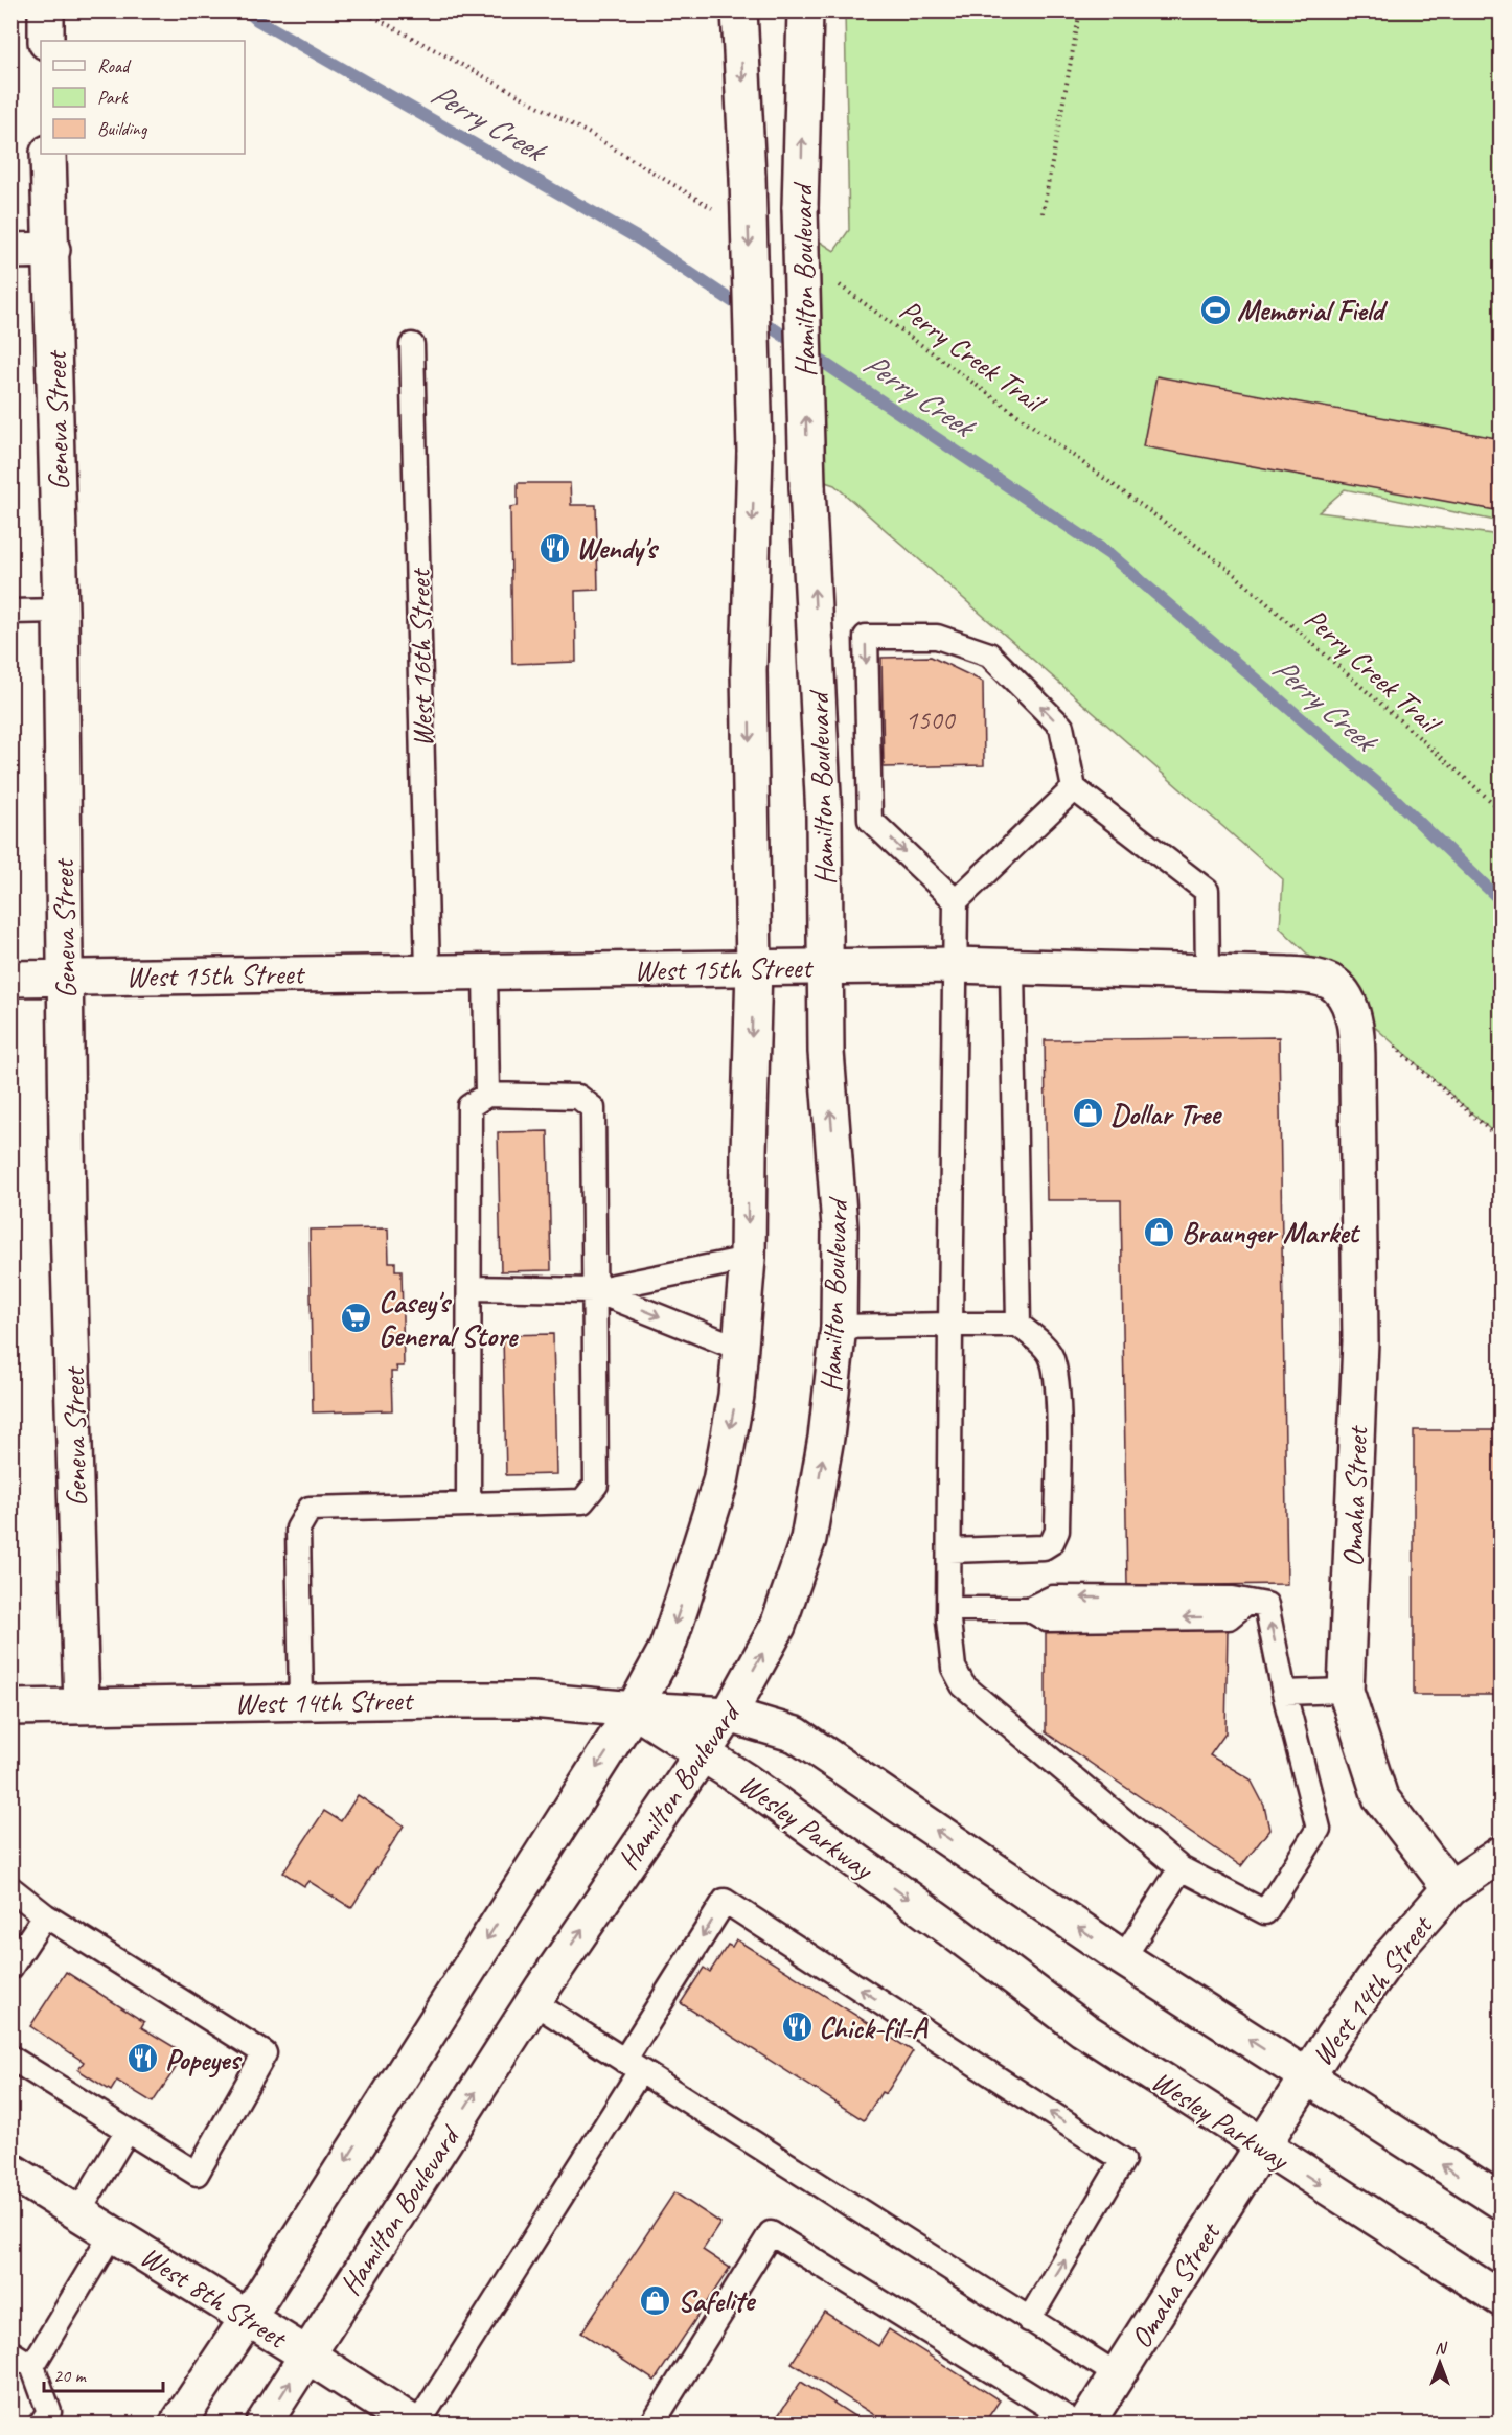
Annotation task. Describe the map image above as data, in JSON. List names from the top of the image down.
{
  "streets": {
    "main road": [
      "Hamilton Boulevard",
      "Geneva Street",
      "West 15th Street",
      "Omaha Street",
      "West 14th Street",
      "Wesley Parkway",
      "West 8th Street"
    ],
    "lane": ["West 16th Street"],
    "path": ["Perry Creek Trail"]
  },
  "crossings": [
    ["Hamilton Boulevard", "West 15th Street"],
    ["Hamilton Boulevard", "West 14th Street"],
    ["Hamilton Boulevard", "Wesley Parkway"],
    ["Hamilton Boulevard", "West 8th Street"],
    ["Geneva Street", "West 15th Street"],
    ["Geneva Street", "West 14th Street"],
    ["West 16th Street", "West 15th Street"],
    ["West 15th Street", "Omaha Street"],
    ["Omaha Street", "West 14th Street"],
    ["Omaha Street", "Wesley Parkway"],
    ["West 14th Street", "Wesley Parkway"]
  ],
  "water": ["Perry Creek"],
  "places": {
    "sports": ["Memorial Field"],
    "restaurant": ["Wendy's", "Chick-fil-A", "Popeyes"],
    "shop": ["Dollar Tree", "Braunger Market", "Safelite"],
    "supermarket": ["Casey's General Store"]
  },
  "house_numbers": ["1500"],
  "legend": ["Road", "Park", "Building"],
  "scale_bar": "20 m",
  "north": "top"
}
